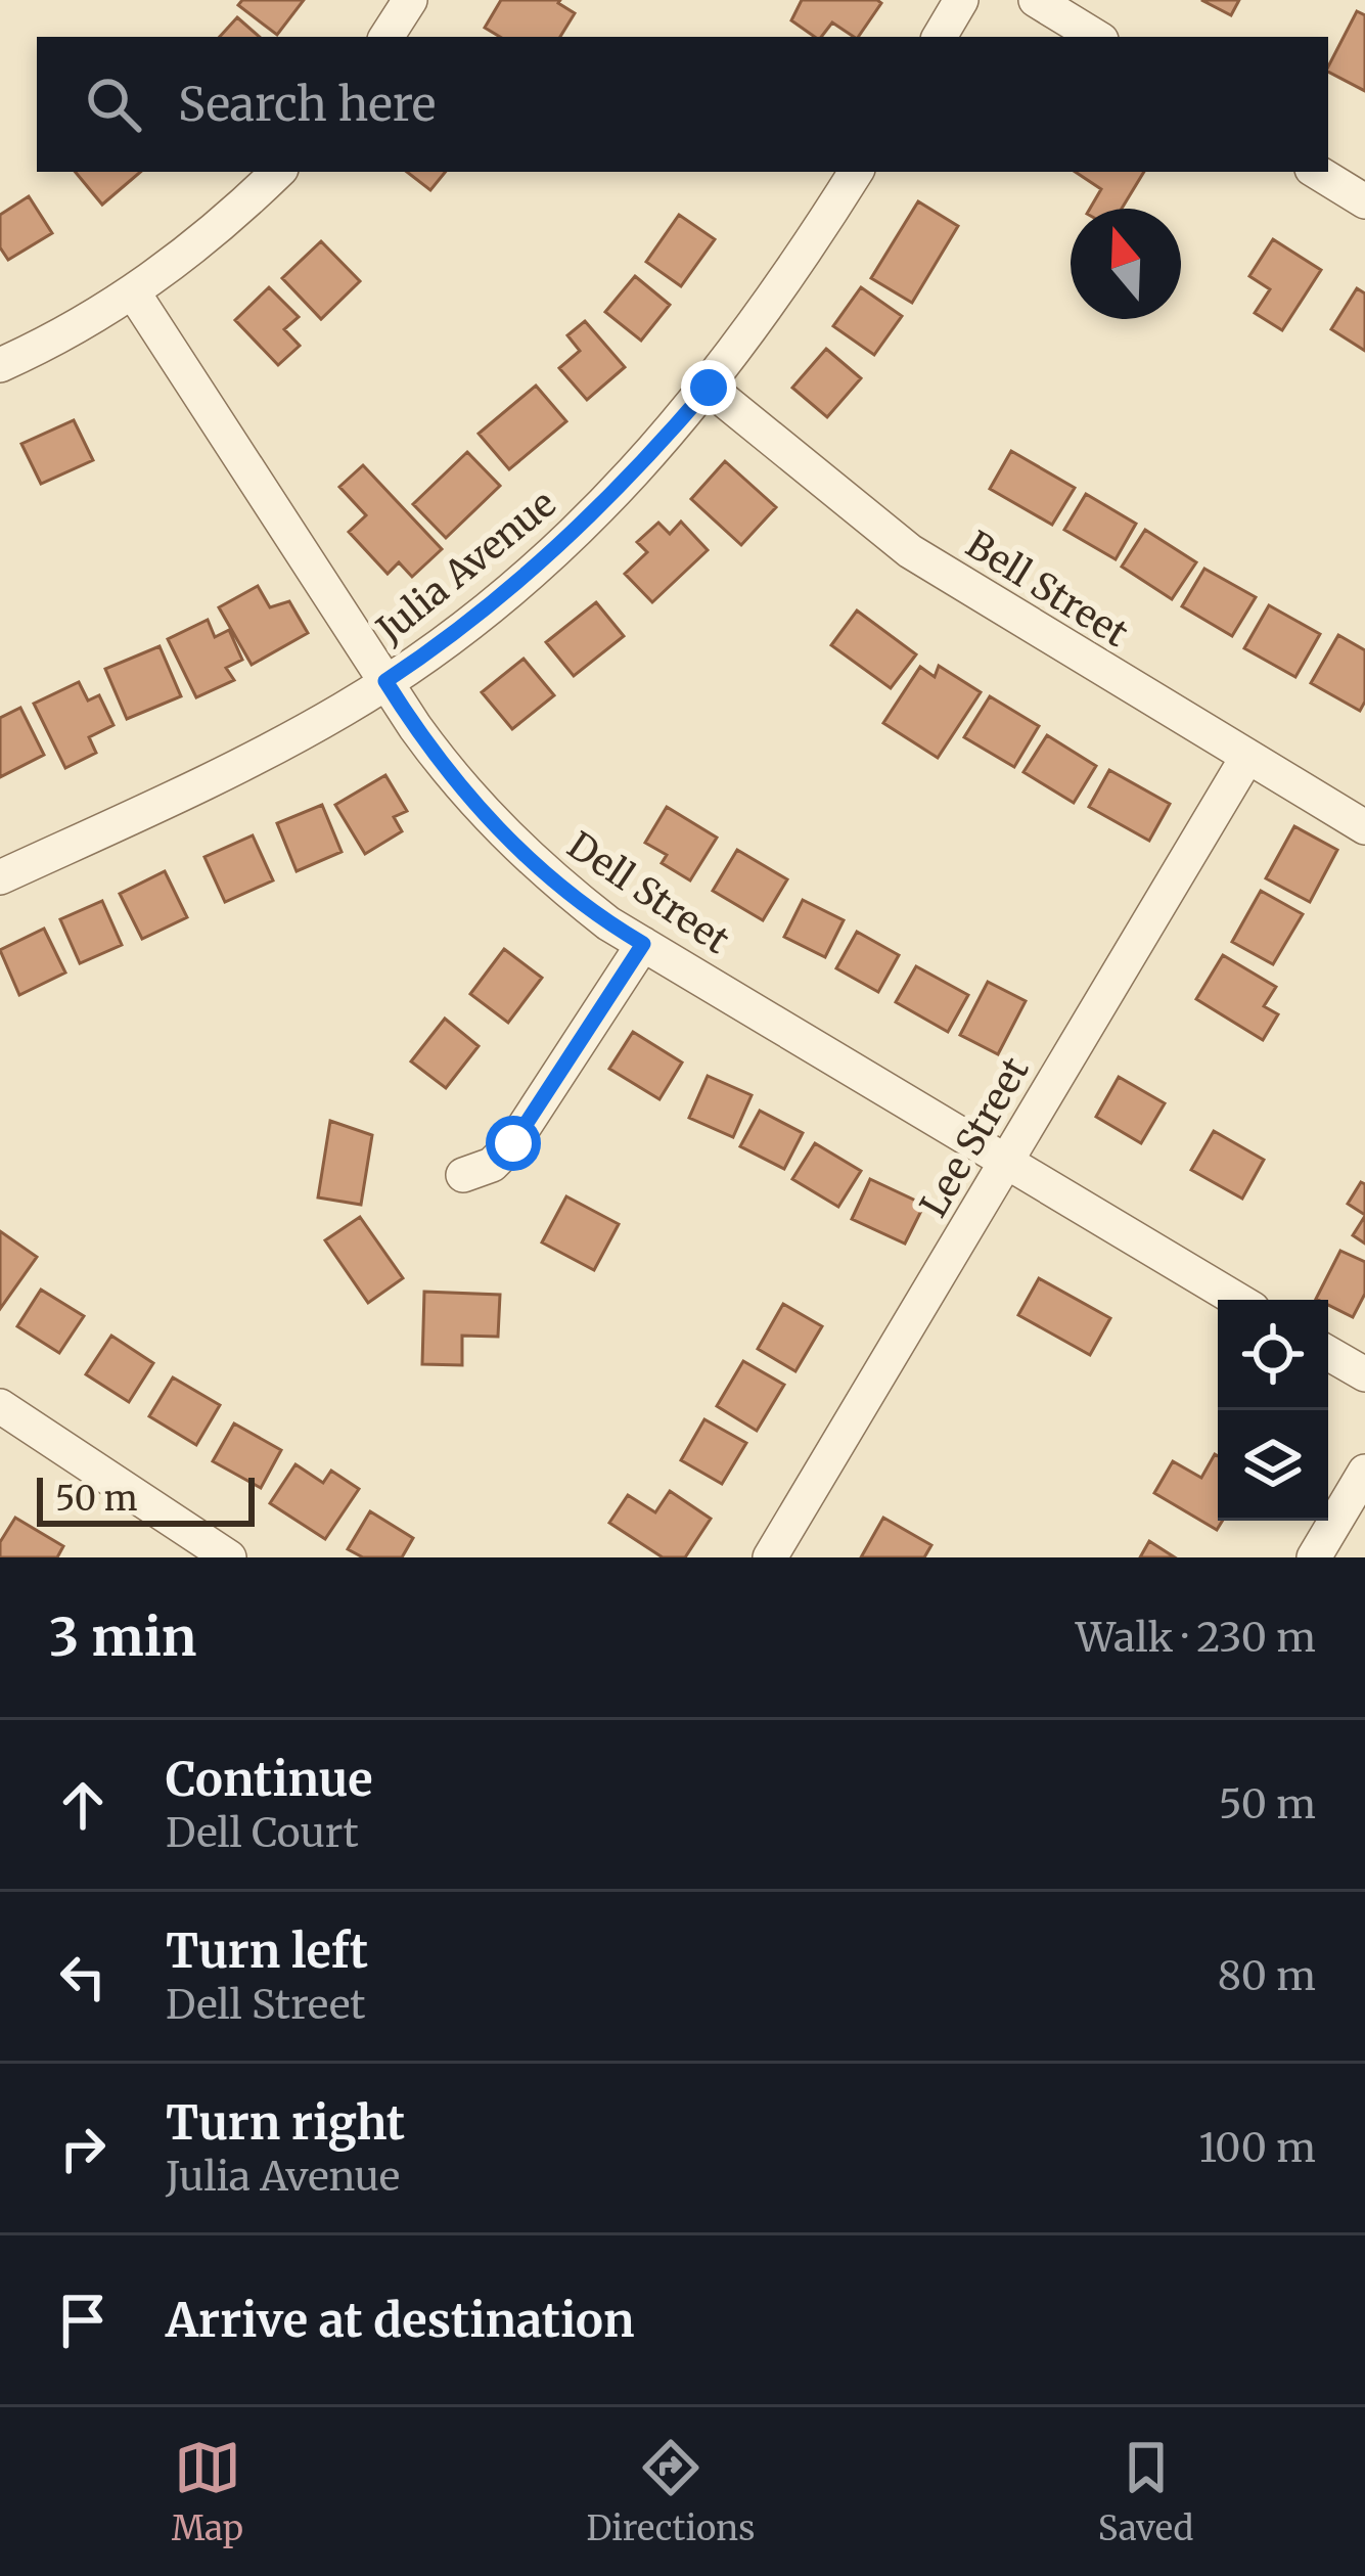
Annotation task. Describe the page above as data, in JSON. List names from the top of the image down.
{
  "streets": {
    "street": [
      "Julia Avenue",
      "Bell Street",
      "Dell Street",
      "Lee Street"
    ]
  },
  "crossings": [
    ["Julia Avenue", "Bell Street"],
    ["Julia Avenue", "Dell Street"],
    ["Bell Street", "Lee Street"],
    ["Dell Street", "Lee Street"]
  ],
  "scale_bar": "50 m",
  "north": "top",
  "page": {
    "search": "Search here",
    "scale": "50 m",
    "heading": ["3 min", "Walk · 230 m"],
    "list": [
      ["Continue", "Dell Court", "50 m"],
      ["Turn left", "Dell Street", "80 m"],
      ["Turn right", "Julia Avenue", "100 m"],
      "Arrive at destination"
    ],
    "nav": ["Map", "Directions", "Saved"]
  }
}
